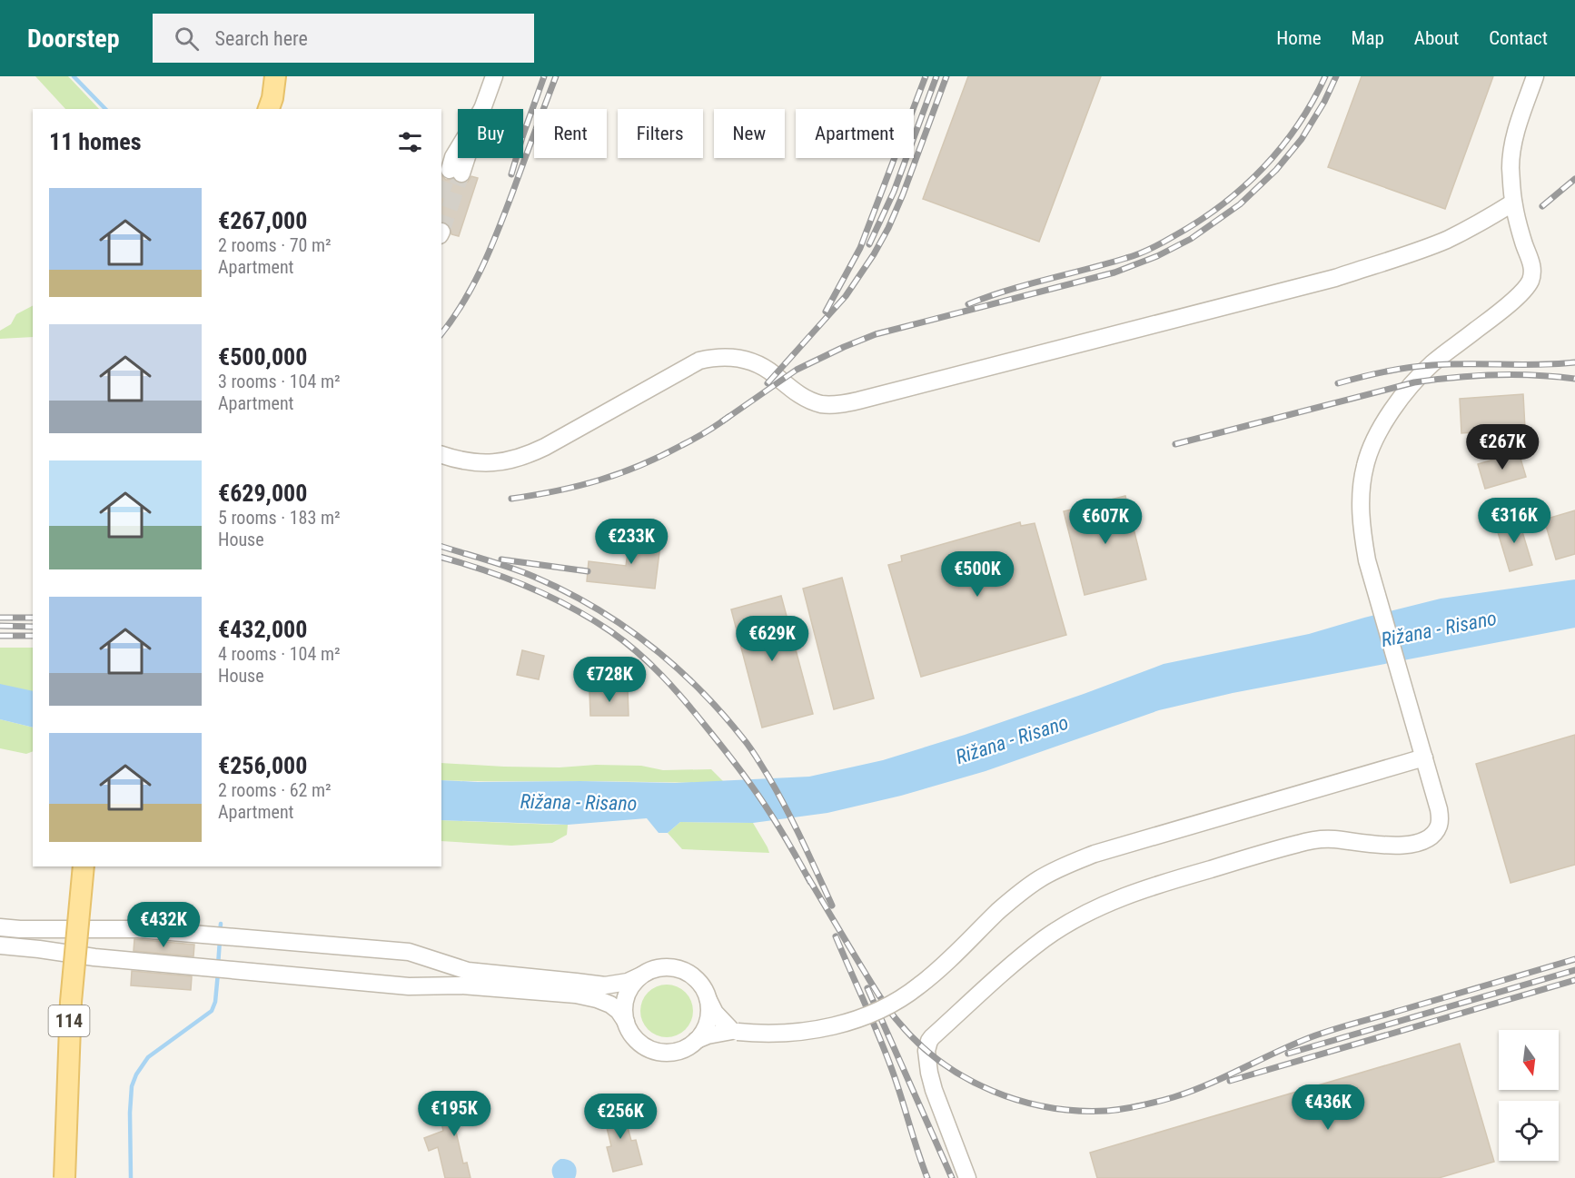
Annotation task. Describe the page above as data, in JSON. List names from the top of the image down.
{
  "streets": {
    "main road": ["114"]
  },
  "water": ["Rižana - Risano"],
  "north": "bottom",
  "page": {
    "header": "Doorstep",
    "search": "Search here",
    "nav": [
      "Home",
      "Map",
      "About",
      "Contact"
    ],
    "chip": [
      "Buy",
      "Rent",
      "Filters",
      "New",
      "Apartment"
    ],
    "heading": "11 homes",
    "list": [
      {
        "name": "€267,000",
        "note": "2 rooms · 70 m² · Apartment"
      },
      {
        "name": "€500,000",
        "note": "3 rooms · 104 m² · Apartment"
      },
      {
        "name": "€629,000",
        "note": "5 rooms · 183 m² · House"
      },
      {
        "name": "€432,000",
        "note": "4 rooms · 104 m² · House"
      },
      {
        "name": "€256,000",
        "note": "2 rooms · 62 m² · Apartment"
      }
    ],
    "price": [
      "€267K",
      "€316K",
      "€607K",
      "€233K",
      "€500K",
      "€629K",
      "€728K",
      "€432K",
      "€436K",
      "€195K",
      "€256K"
    ]
  }
}
